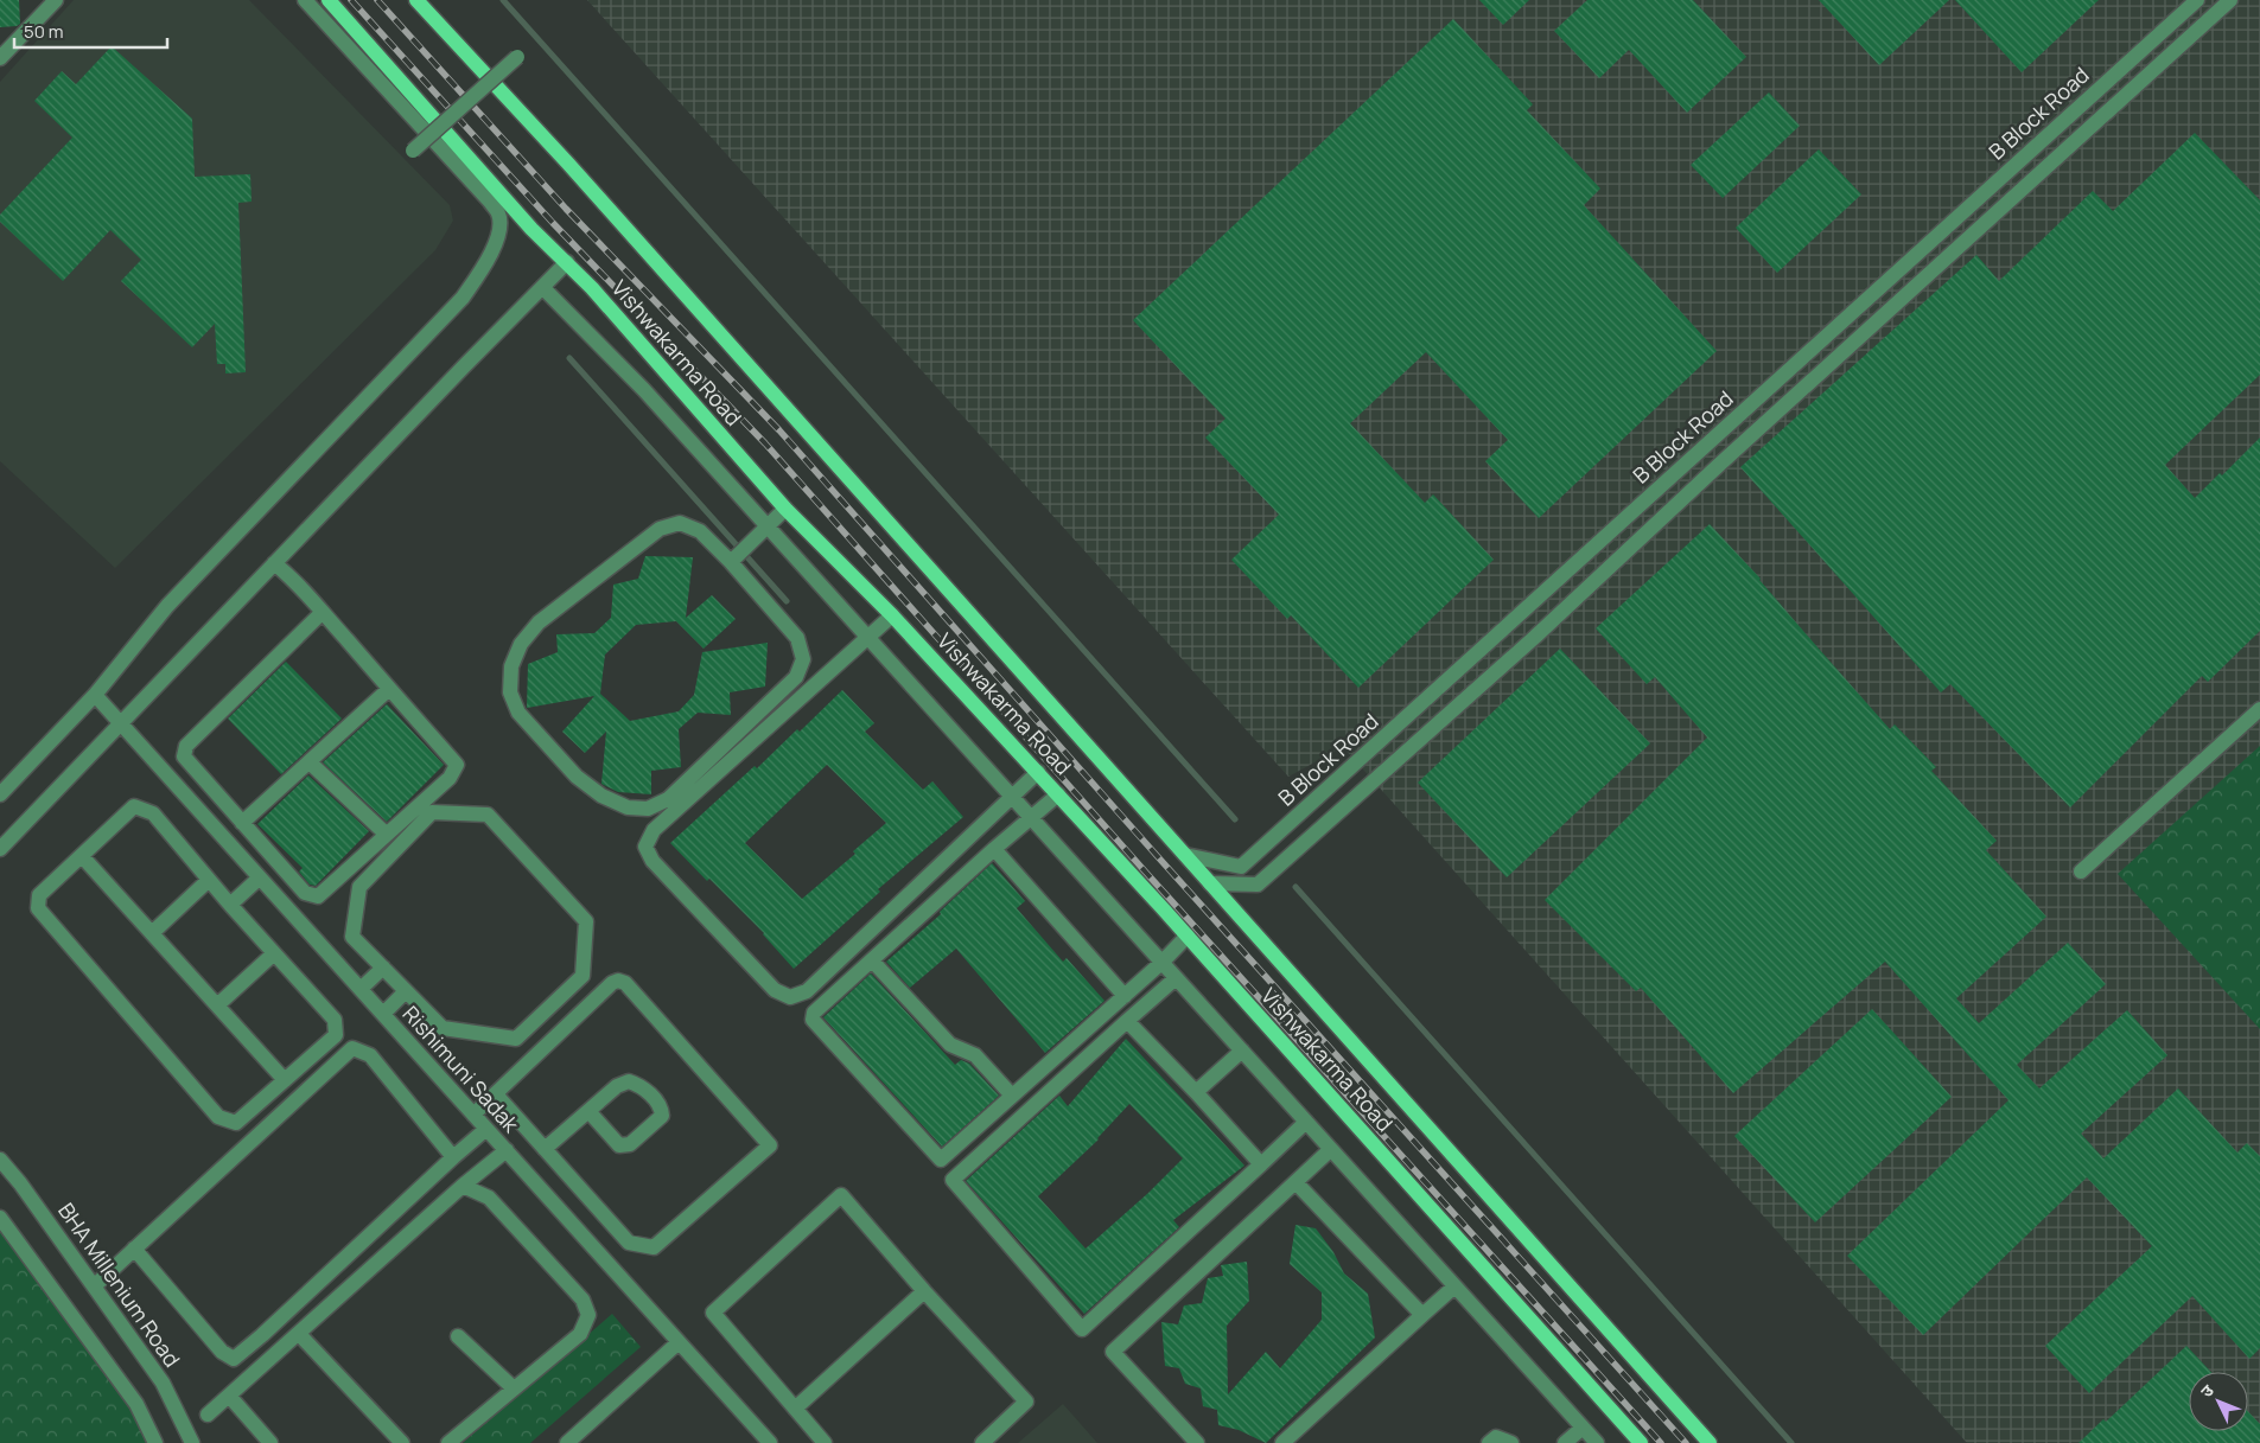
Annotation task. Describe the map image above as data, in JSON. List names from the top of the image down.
{
  "streets": {
    "main road": ["Vishwakarma Road"],
    "street": ["B Block Road", "Rishimuni Sadak", "BHA Millenium Road"]
  },
  "crossings": [
    ["B Block Road", "Vishwakarma Road"]
  ],
  "scale_bar": "50 m",
  "north": "top left"
}
